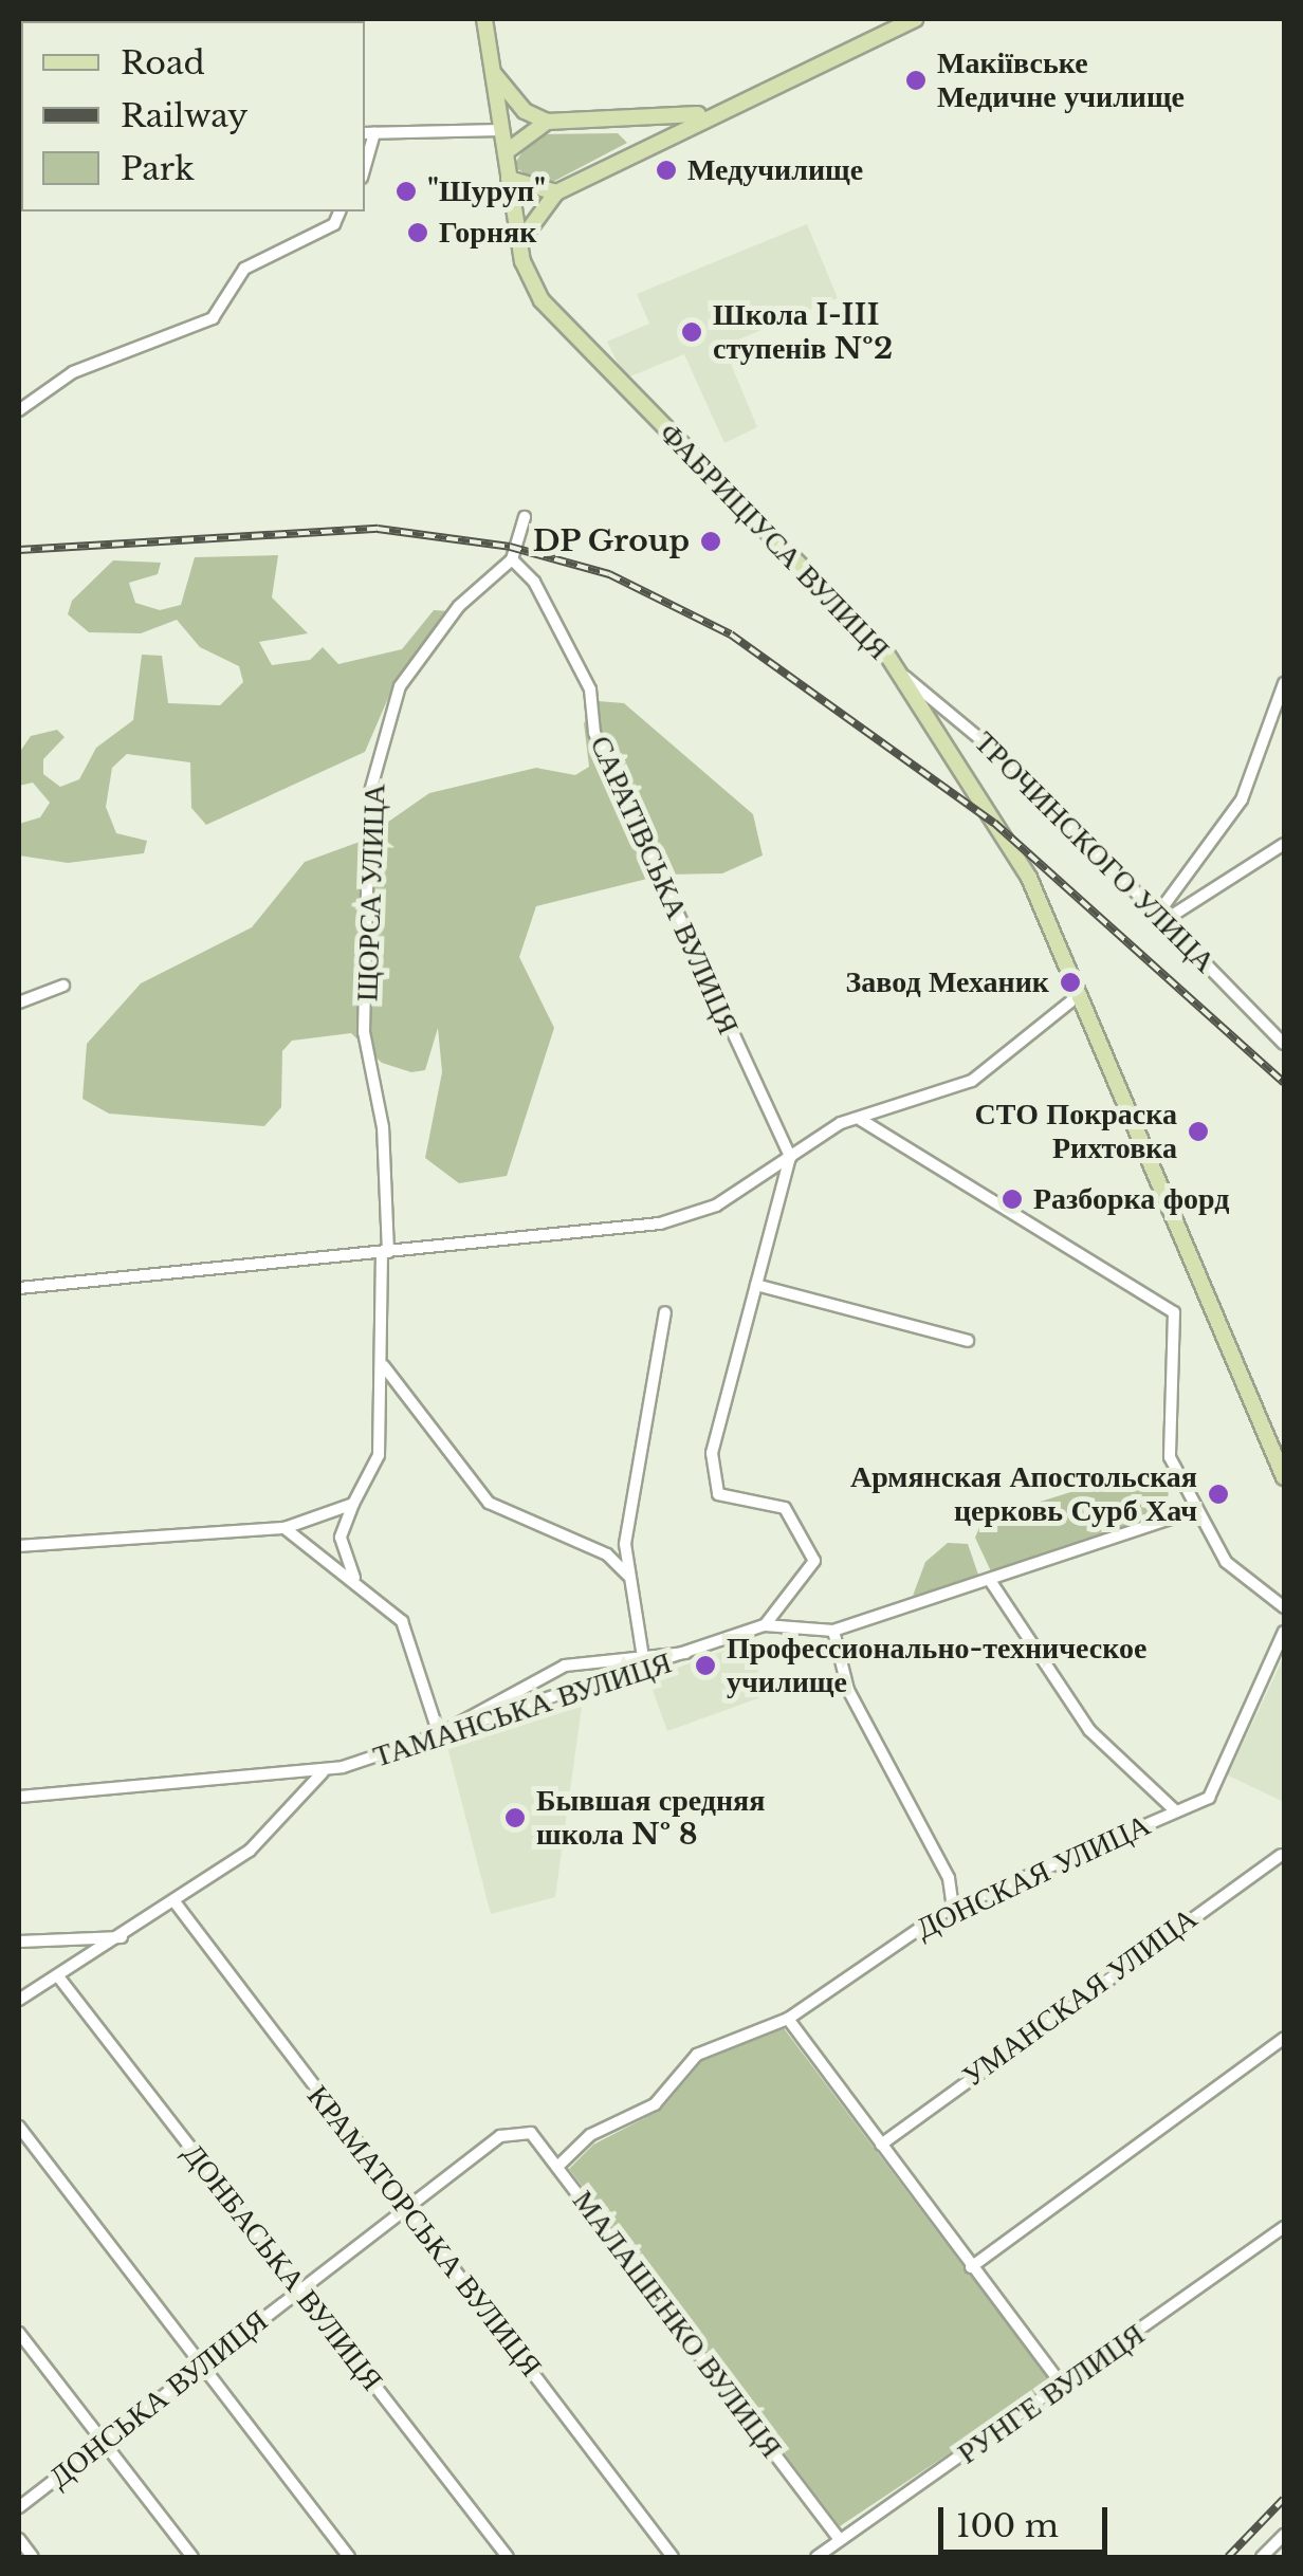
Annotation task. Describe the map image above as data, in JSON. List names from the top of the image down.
{
  "streets": {
    "main road": ["ФАБРИЦІУСА ВУЛИЦЯ"],
    "street": [
      "ТРОЧИНСКОГО УЛИЦА",
      "САРАТІВСЬКА ВУЛИЦЯ",
      "ЩОРСА УЛИЦА",
      "ТАМАНСЬКА ВУЛИЦЯ",
      "ДОНСКАЯ УЛИЦА",
      "УМАНСКАЯ УЛИЦА",
      "КРАМАТОРСЬКА ВУЛИЦЯ",
      "ДОНБАСЬКА ВУЛИЦЯ",
      "МАЛАШЕНКО ВУЛИЦЯ",
      "РУНГЕ ВУЛИЦЯ",
      "ДОНСЬКА ВУЛИЦЯ"
    ]
  },
  "crossings": [
    ["ФАБРИЦІУСА ВУЛИЦЯ", "ТРОЧИНСКОГО УЛИЦА"],
    ["САРАТІВСЬКА ВУЛИЦЯ", "ЩОРСА УЛИЦА"],
    ["ДОНСКАЯ УЛИЦА", "МАЛАШЕНКО ВУЛИЦЯ"],
    ["КРАМАТОРСЬКА ВУЛИЦЯ", "ДОНСЬКА ВУЛИЦЯ"],
    ["ДОНБАСЬКА ВУЛИЦЯ", "ДОНСЬКА ВУЛИЦЯ"],
    ["МАЛАШЕНКО ВУЛИЦЯ", "РУНГЕ ВУЛИЦЯ"],
    ["МАЛАШЕНКО ВУЛИЦЯ", "ДОНСЬКА ВУЛИЦЯ"]
  ],
  "places": [
    "Макіївське Медичне училище",
    "Медучилище",
    "\"Шуруп\"",
    "Горняк",
    "Школа I-III ступенів №2",
    "DP Group",
    "Завод Механик",
    "СТО Покраска Рихтовка",
    "Разборка форд",
    "Армянская Апостольская церковь Сурб Хач",
    "Профессионально-техническое училище",
    "Бывшая средняя школа № 8"
  ],
  "legend": ["Road", "Railway", "Park"],
  "scale_bar": "100 m"
}
